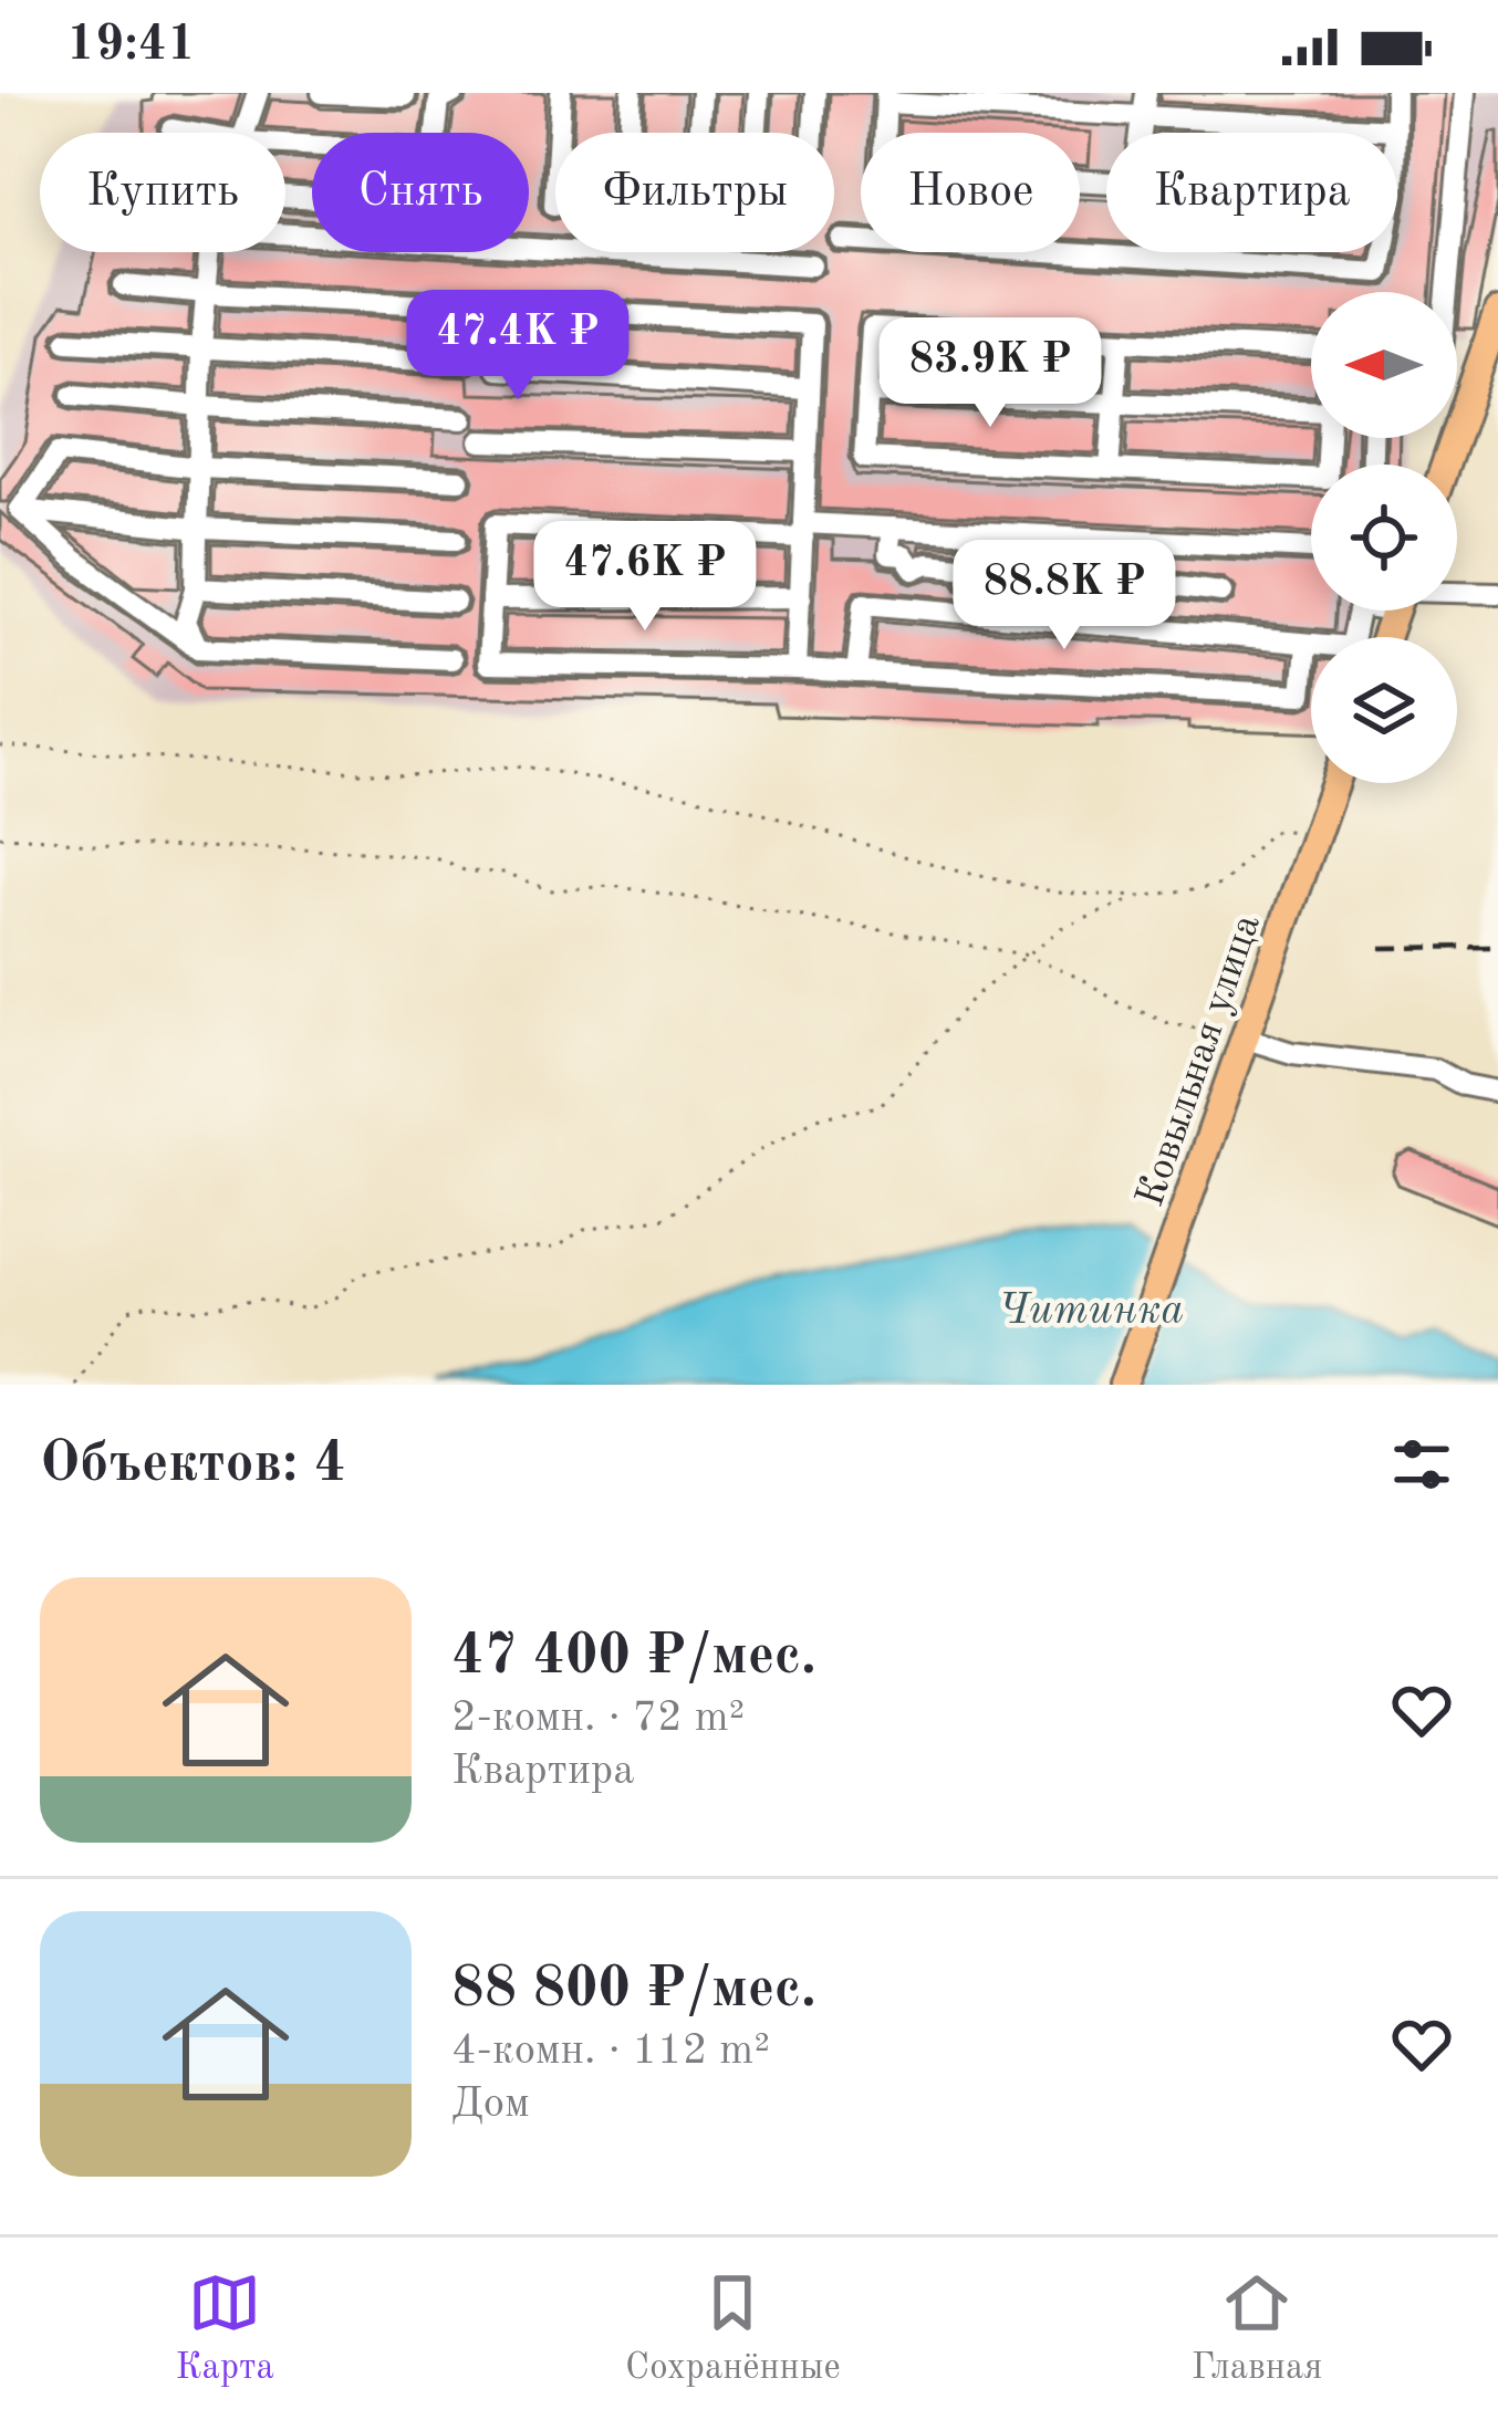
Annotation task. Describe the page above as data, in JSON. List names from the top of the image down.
{
  "streets": {
    "main road": ["Ковыльная улица"]
  },
  "water": ["Читинка"],
  "north": "left",
  "page": {
    "status": "19:41",
    "chip": [
      "Купить",
      "Снять",
      "Фильтры",
      "Новое",
      "Квартира"
    ],
    "price": [
      "47.4K ₽",
      "83.9K ₽",
      "47.6K ₽",
      "88.8K ₽"
    ],
    "heading": "Объектов: 4",
    "list": [
      {
        "name": "47 400 ₽/мес.",
        "note": "2-комн. · 72 m² · Квартира"
      },
      {
        "name": "88 800 ₽/мес.",
        "note": "4-комн. · 112 m² · Дом"
      }
    ],
    "tabs": ["Карта", "Сохранённые", "Главная"]
  }
}
